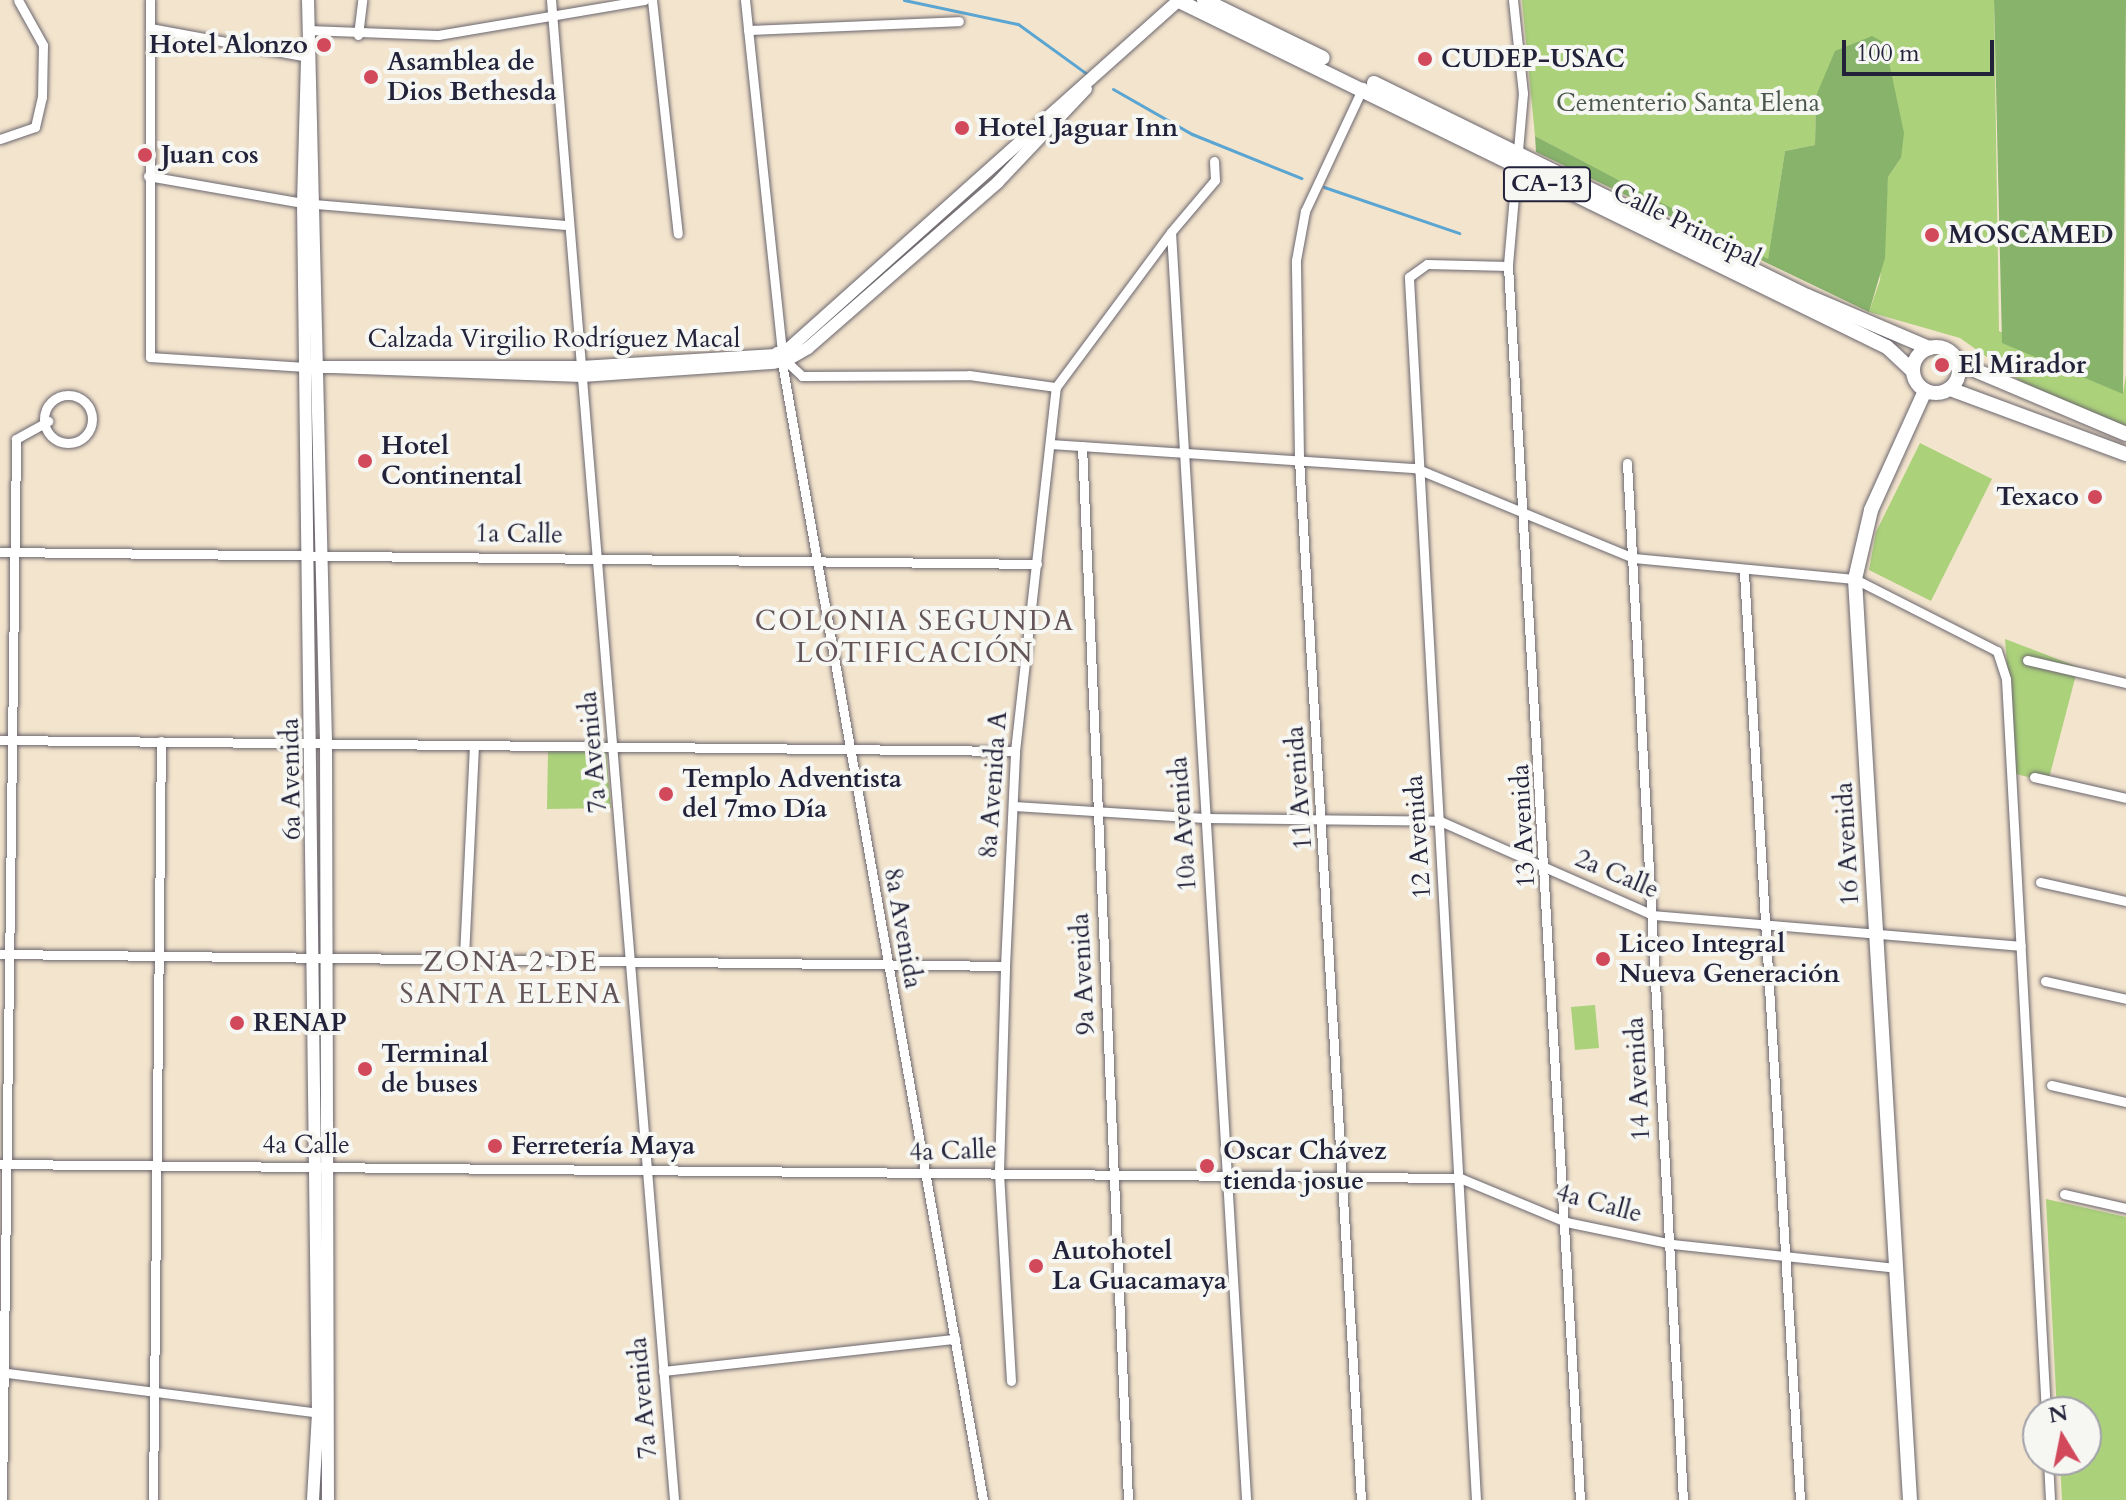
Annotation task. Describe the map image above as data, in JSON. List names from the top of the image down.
{
  "streets": {
    "main road": ["CA-13", "Calle Principal", "16 Avenida"],
    "street": [
      "Calzada Virgilio Rodríguez Macal",
      "1a Calle",
      "7a Avenida",
      "6a Avenida",
      "8a Avenida A",
      "11 Avenida",
      "10a Avenida",
      "13 Avenida",
      "12 Avenida",
      "2a Calle",
      "8a Avenida",
      "9a Avenida",
      "14 Avenida",
      "4a Calle"
    ]
  },
  "crossings": [
    ["CA-13", "Calle Principal"],
    ["CA-13", "16 Avenida"],
    ["Calle Principal", "11 Avenida"],
    ["Calle Principal", "13 Avenida"],
    ["Calle Principal", "16 Avenida"],
    ["Calzada Virgilio Rodríguez Macal", "7a Avenida"],
    ["Calzada Virgilio Rodríguez Macal", "6a Avenida"],
    ["Calzada Virgilio Rodríguez Macal", "8a Avenida"],
    ["1a Calle", "7a Avenida"],
    ["1a Calle", "6a Avenida"],
    ["1a Calle", "8a Avenida A"],
    ["1a Calle", "8a Avenida"],
    ["7a Avenida", "4a Calle"],
    ["6a Avenida", "4a Calle"],
    ["8a Avenida A", "2a Calle"],
    ["8a Avenida A", "4a Calle"],
    ["11 Avenida", "2a Calle"],
    ["11 Avenida", "4a Calle"],
    ["10a Avenida", "2a Calle"],
    ["10a Avenida", "4a Calle"],
    ["13 Avenida", "12 Avenida"],
    ["13 Avenida", "2a Calle"],
    ["13 Avenida", "4a Calle"],
    ["12 Avenida", "2a Calle"],
    ["12 Avenida", "4a Calle"],
    ["16 Avenida", "2a Calle"],
    ["16 Avenida", "4a Calle"],
    ["2a Calle", "9a Avenida"],
    ["2a Calle", "14 Avenida"],
    ["8a Avenida", "4a Calle"],
    ["9a Avenida", "4a Calle"],
    ["14 Avenida", "4a Calle"]
  ],
  "districts": ["COLONIA SEGUNDA LOTIFICACIÓN", "ZONA 2 DE SANTA ELENA"],
  "parks": ["Cementerio Santa Elena"],
  "places": [
    "Hotel Alonzo",
    "CUDEP-USAC",
    "Asamblea de Dios Bethesda",
    "Hotel Jaguar Inn",
    "Juan cos",
    "MOSCAMED",
    "El Mirador",
    "Hotel Continental",
    "Texaco",
    "Templo Adventista del 7mo Día",
    "Liceo Integral Nueva Generación",
    "RENAP",
    "Terminal de buses",
    "Ferretería Maya",
    "Oscar Chávez tienda josue",
    "Autohotel La Guacamaya"
  ],
  "scale_bar": "100 m",
  "north": "top"
}
